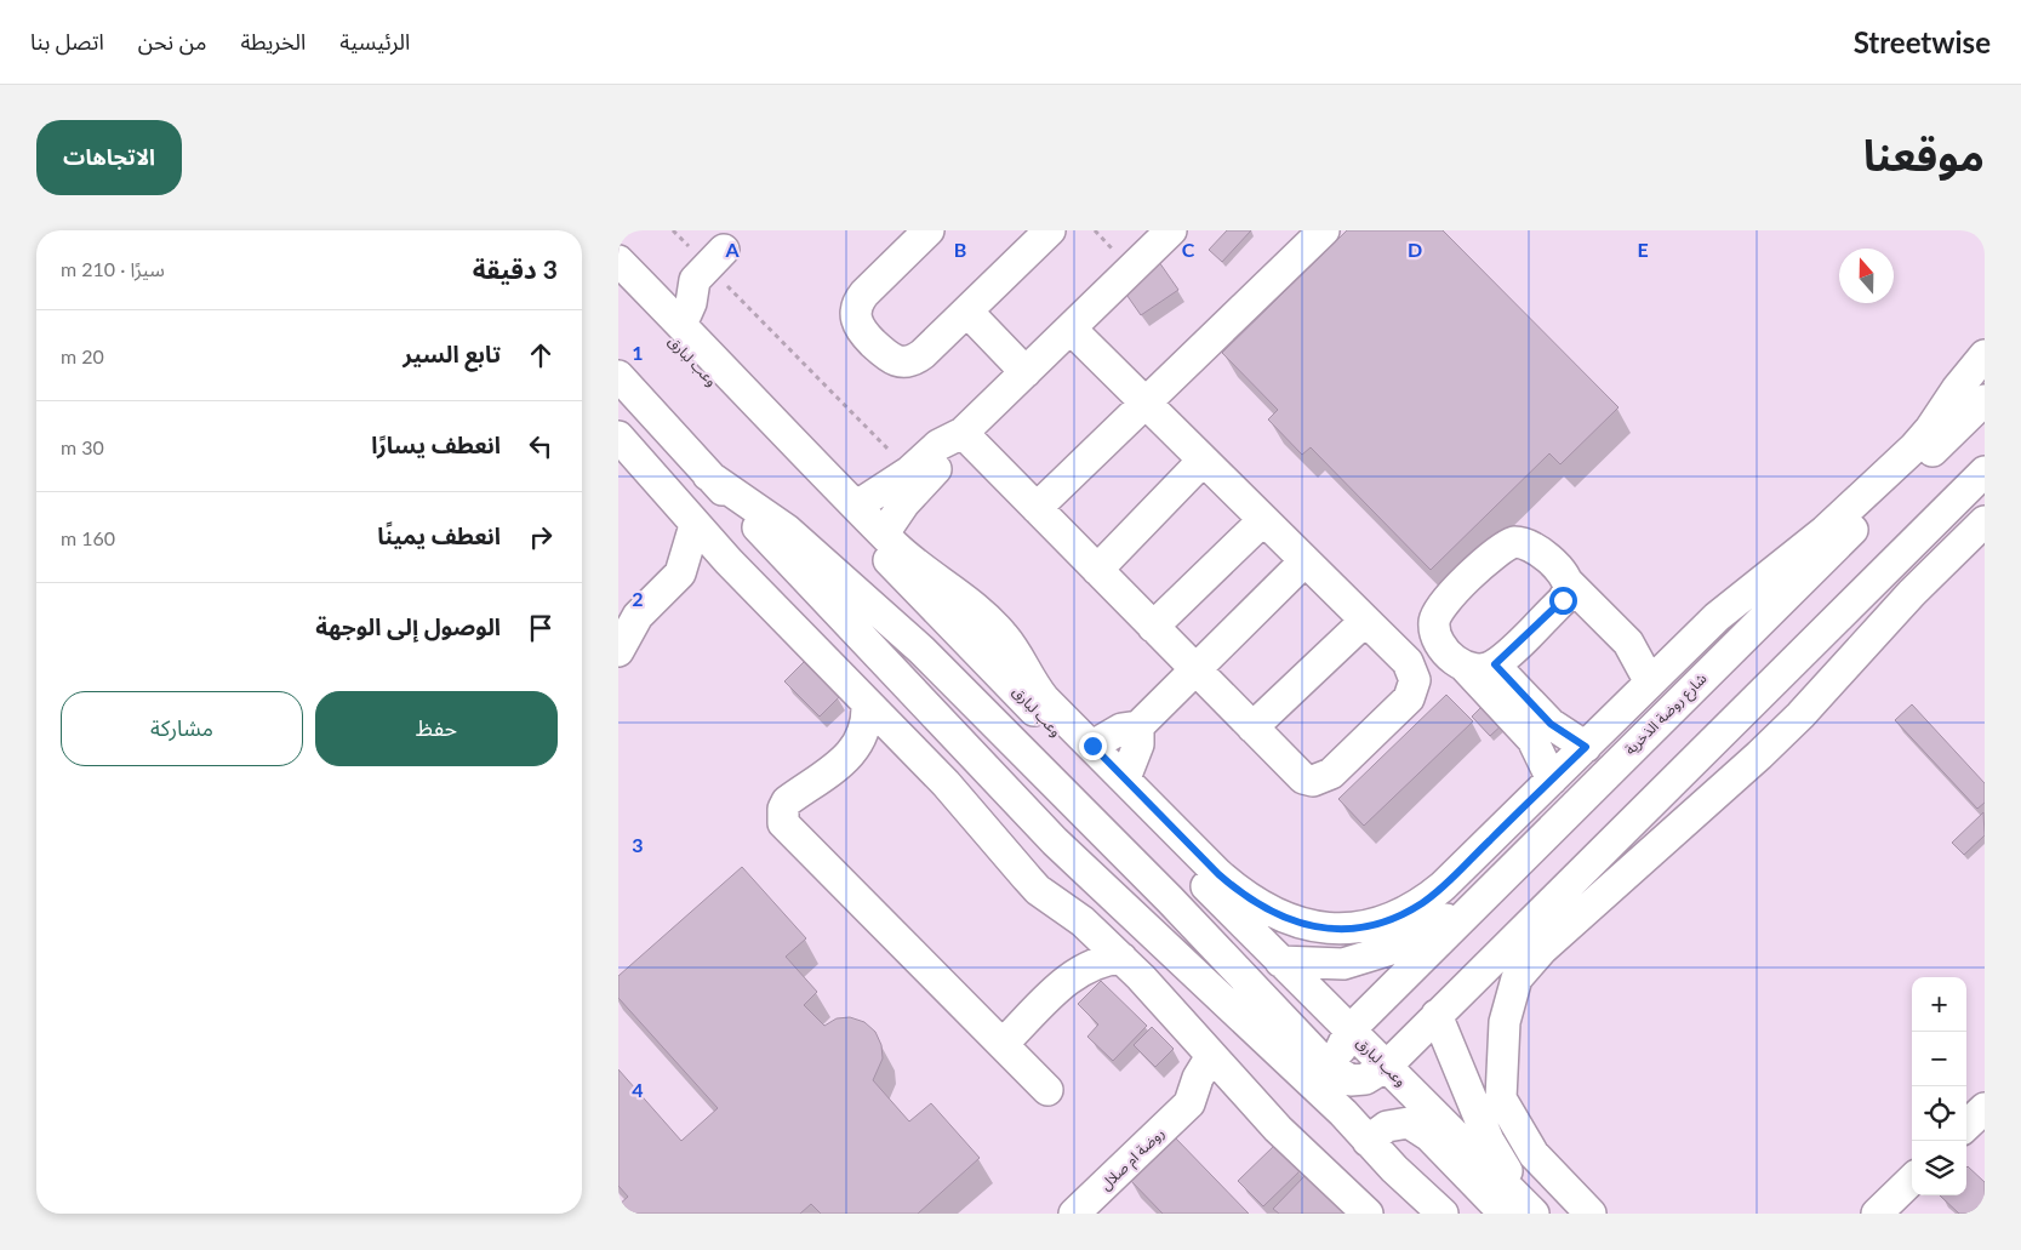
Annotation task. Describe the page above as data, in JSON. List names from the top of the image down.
{
  "streets": {
    "street": ["وعب لبارق", "شارع روضة الذخرية", "روضة ام صلال"]
  },
  "crossings": [
    ["وعب لبارق", "شارع روضة الذخرية"]
  ],
  "north": "top",
  "page": {
    "header": "Streetwise",
    "nav": [
      "الرئيسية",
      "الخريطة",
      "من نحن",
      "اتصل بنا"
    ],
    "title": "موقعنا",
    "buttons": [
      "الاتجاهات",
      ["حفظ", "مشاركة"]
    ],
    "heading": ["3 دقيقة", "سيرًا · 210 m"],
    "list": [
      ["تابع السير", "20 m"],
      ["انعطف يسارًا", "30 m"],
      ["انعطف يمينًا", "160 m"],
      "الوصول إلى الوجهة"
    ],
    "map_buttons": ["+", "−"]
  },
  "grid": {
    "columns": [
      "A",
      "B",
      "C",
      "D",
      "E"
    ],
    "rows": [
      "1",
      "2",
      "3",
      "4"
    ]
  }
}
